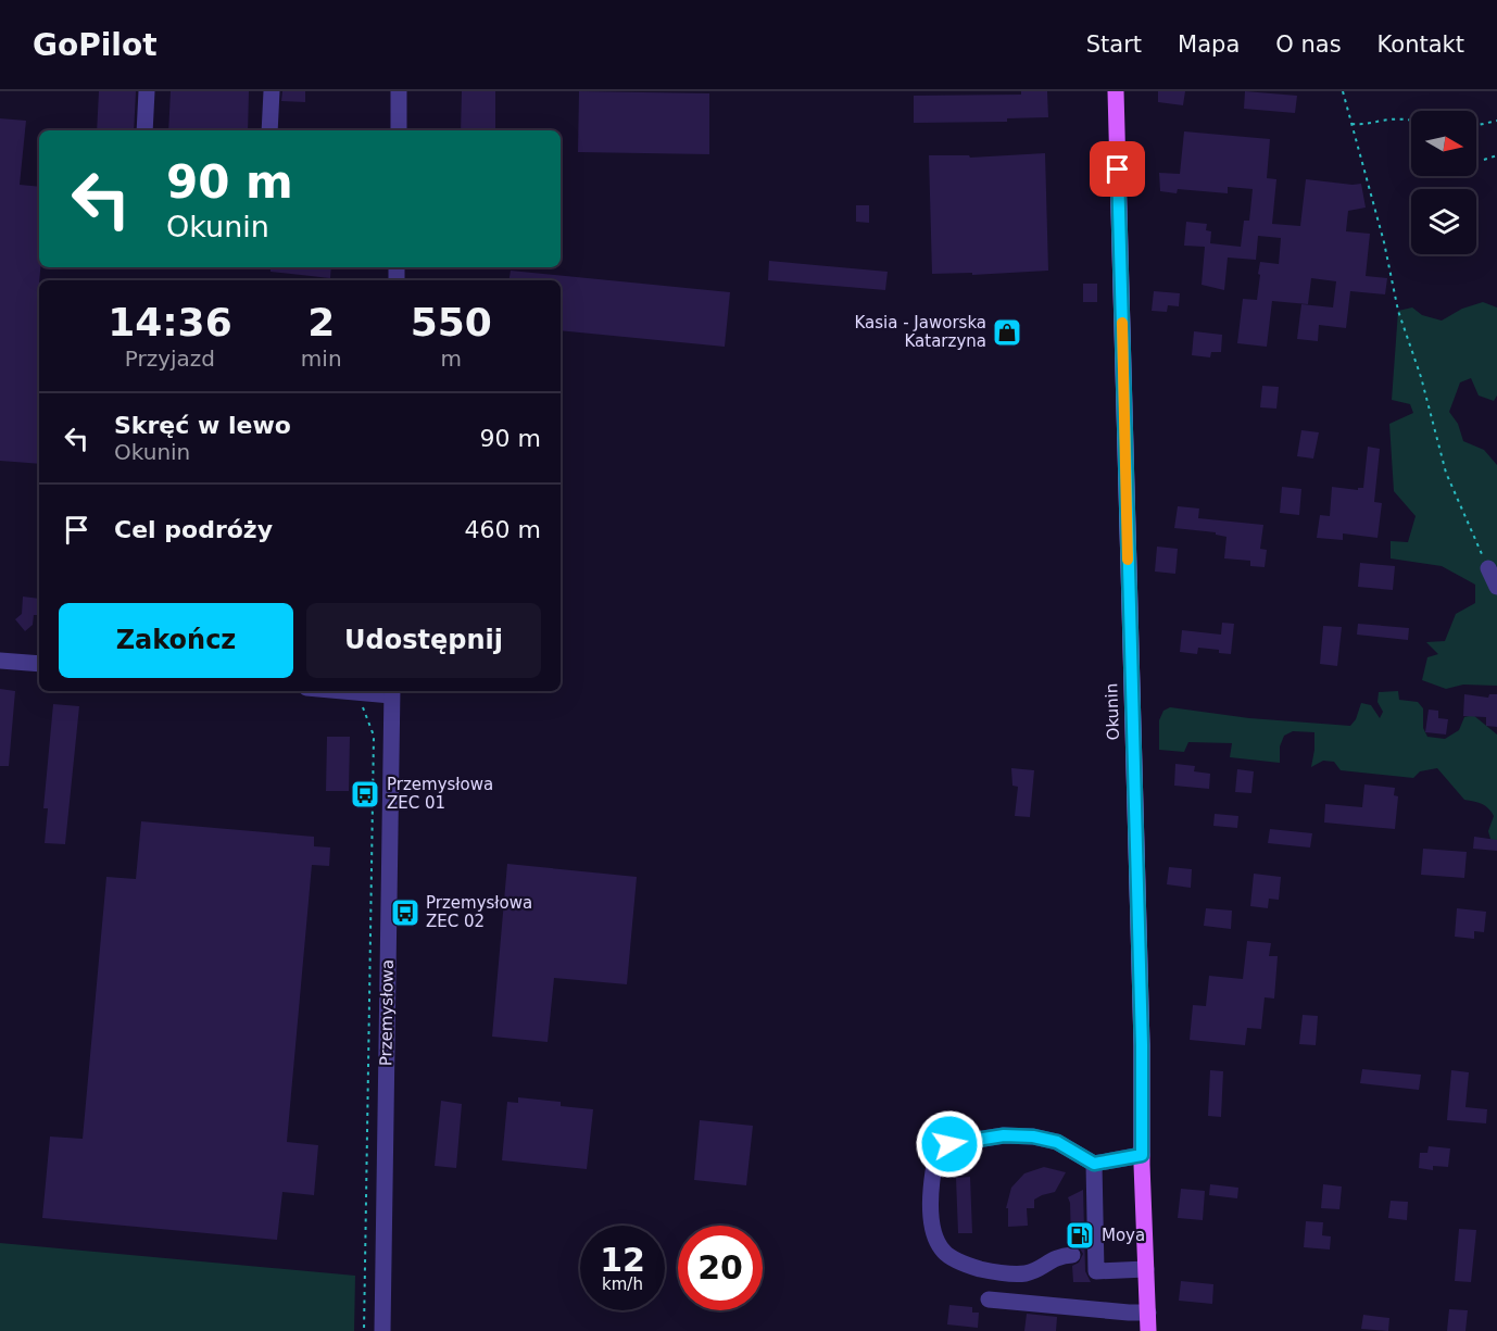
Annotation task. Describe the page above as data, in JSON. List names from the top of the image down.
{
  "streets": {
    "main road": ["Okunin"],
    "street": ["Przemysłowa"]
  },
  "places": {
    "shop": ["Kasia - Jaworska Katarzyna"],
    "bus stop": ["Przemysłowa ZEC 01", "Przemysłowa ZEC 02"],
    "fuel station": ["Moya"]
  },
  "north": "right",
  "page": {
    "header": "GoPilot",
    "nav": [
      "Start",
      "Mapa",
      "O nas",
      "Kontakt"
    ],
    "turn": ["90 m", "Okunin"],
    "eta": [
      "14:36",
      "Przyjazd",
      "2",
      "min",
      "550",
      "m"
    ],
    "list": [
      {
        "name": "Skręć w lewo",
        "note": "Okunin",
        "value": "90 m"
      },
      {
        "name": "Cel podróży",
        "value": "460 m"
      }
    ],
    "buttons": ["Zakończ", "Udostępnij"],
    "speed": "12 km/h",
    "limit": "20"
  }
}
